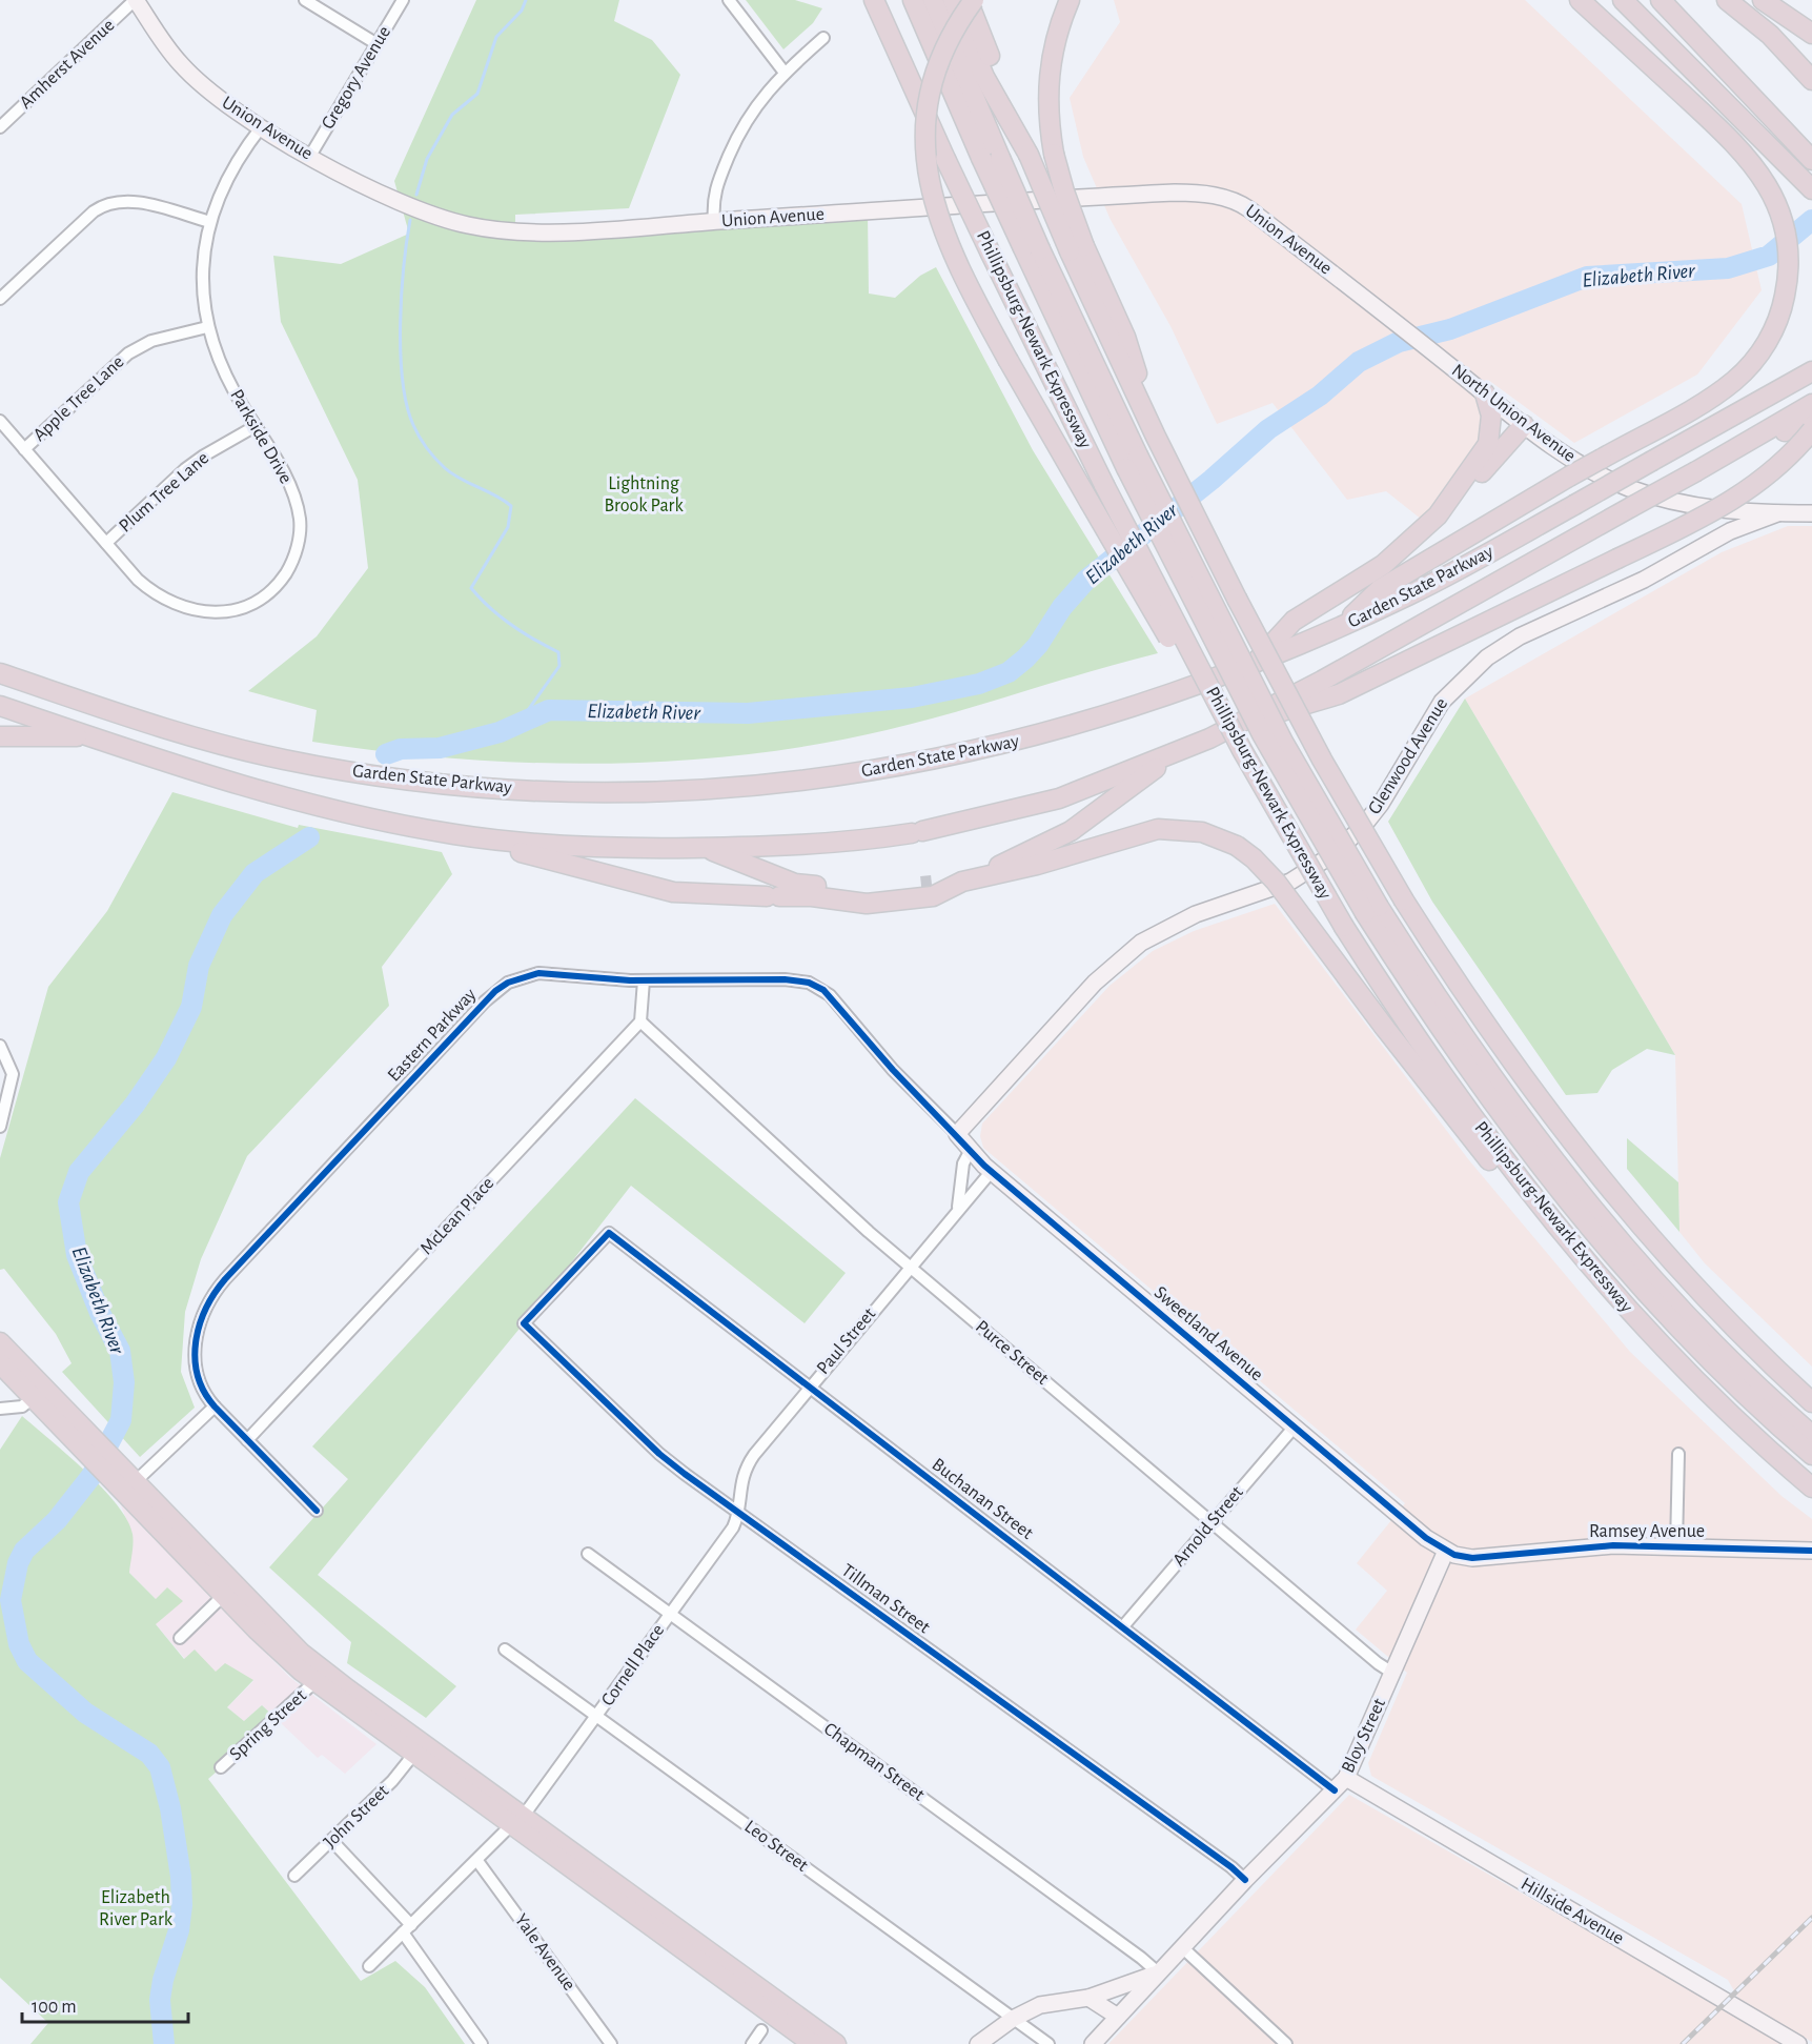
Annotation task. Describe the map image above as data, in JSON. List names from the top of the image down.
{
  "streets": {
    "highway": ["Phillipsburg-Newark Expressway", "Garden State Parkway"],
    "street": [
      "Amherst Avenue",
      "Gregory Avenue",
      "Union Avenue",
      "Apple Tree Lane",
      "North Union Avenue",
      "Parkside Drive",
      "Plum Tree Lane",
      "Glenwood Avenue",
      "Eastern Parkway",
      "McLean Place",
      "Sweetland Avenue",
      "Paul Street",
      "Purce Street",
      "Buchanan Street",
      "Arnold Street",
      "Ramsey Avenue",
      "Tillman Street",
      "Cornell Place",
      "Spring Street",
      "Bloy Street",
      "Chapman Street",
      "John Street",
      "Leo Street",
      "Hillside Avenue",
      "Yale Avenue"
    ]
  },
  "crossings": [
    ["Amherst Avenue", "Union Avenue"],
    ["Gregory Avenue", "Union Avenue"],
    ["Union Avenue", "North Union Avenue"],
    ["Union Avenue", "Parkside Drive"],
    ["Apple Tree Lane", "Parkside Drive"],
    ["North Union Avenue", "Glenwood Avenue"],
    ["Parkside Drive", "Plum Tree Lane"],
    ["Glenwood Avenue", "Eastern Parkway"],
    ["Glenwood Avenue", "Sweetland Avenue"],
    ["Eastern Parkway", "McLean Place"],
    ["Eastern Parkway", "Sweetland Avenue"],
    ["McLean Place", "Purce Street"],
    ["Sweetland Avenue", "Paul Street"],
    ["Sweetland Avenue", "Arnold Street"],
    ["Sweetland Avenue", "Ramsey Avenue"],
    ["Sweetland Avenue", "Bloy Street"],
    ["Paul Street", "Purce Street"],
    ["Paul Street", "Buchanan Street"],
    ["Paul Street", "Tillman Street"],
    ["Paul Street", "Cornell Place"],
    ["Purce Street", "Arnold Street"],
    ["Purce Street", "Bloy Street"],
    ["Buchanan Street", "Arnold Street"],
    ["Buchanan Street", "Tillman Street"],
    ["Buchanan Street", "Bloy Street"],
    ["Ramsey Avenue", "Bloy Street"],
    ["Tillman Street", "Cornell Place"],
    ["Tillman Street", "Bloy Street"],
    ["Cornell Place", "Chapman Street"],
    ["Cornell Place", "Leo Street"],
    ["Cornell Place", "Yale Avenue"],
    ["Bloy Street", "Chapman Street"],
    ["Bloy Street", "Leo Street"],
    ["Bloy Street", "Hillside Avenue"]
  ],
  "water": ["Elizabeth River"],
  "parks": ["Lightning Brook Park", "Elizabeth River Park"],
  "scale_bar": "100 m"
}
